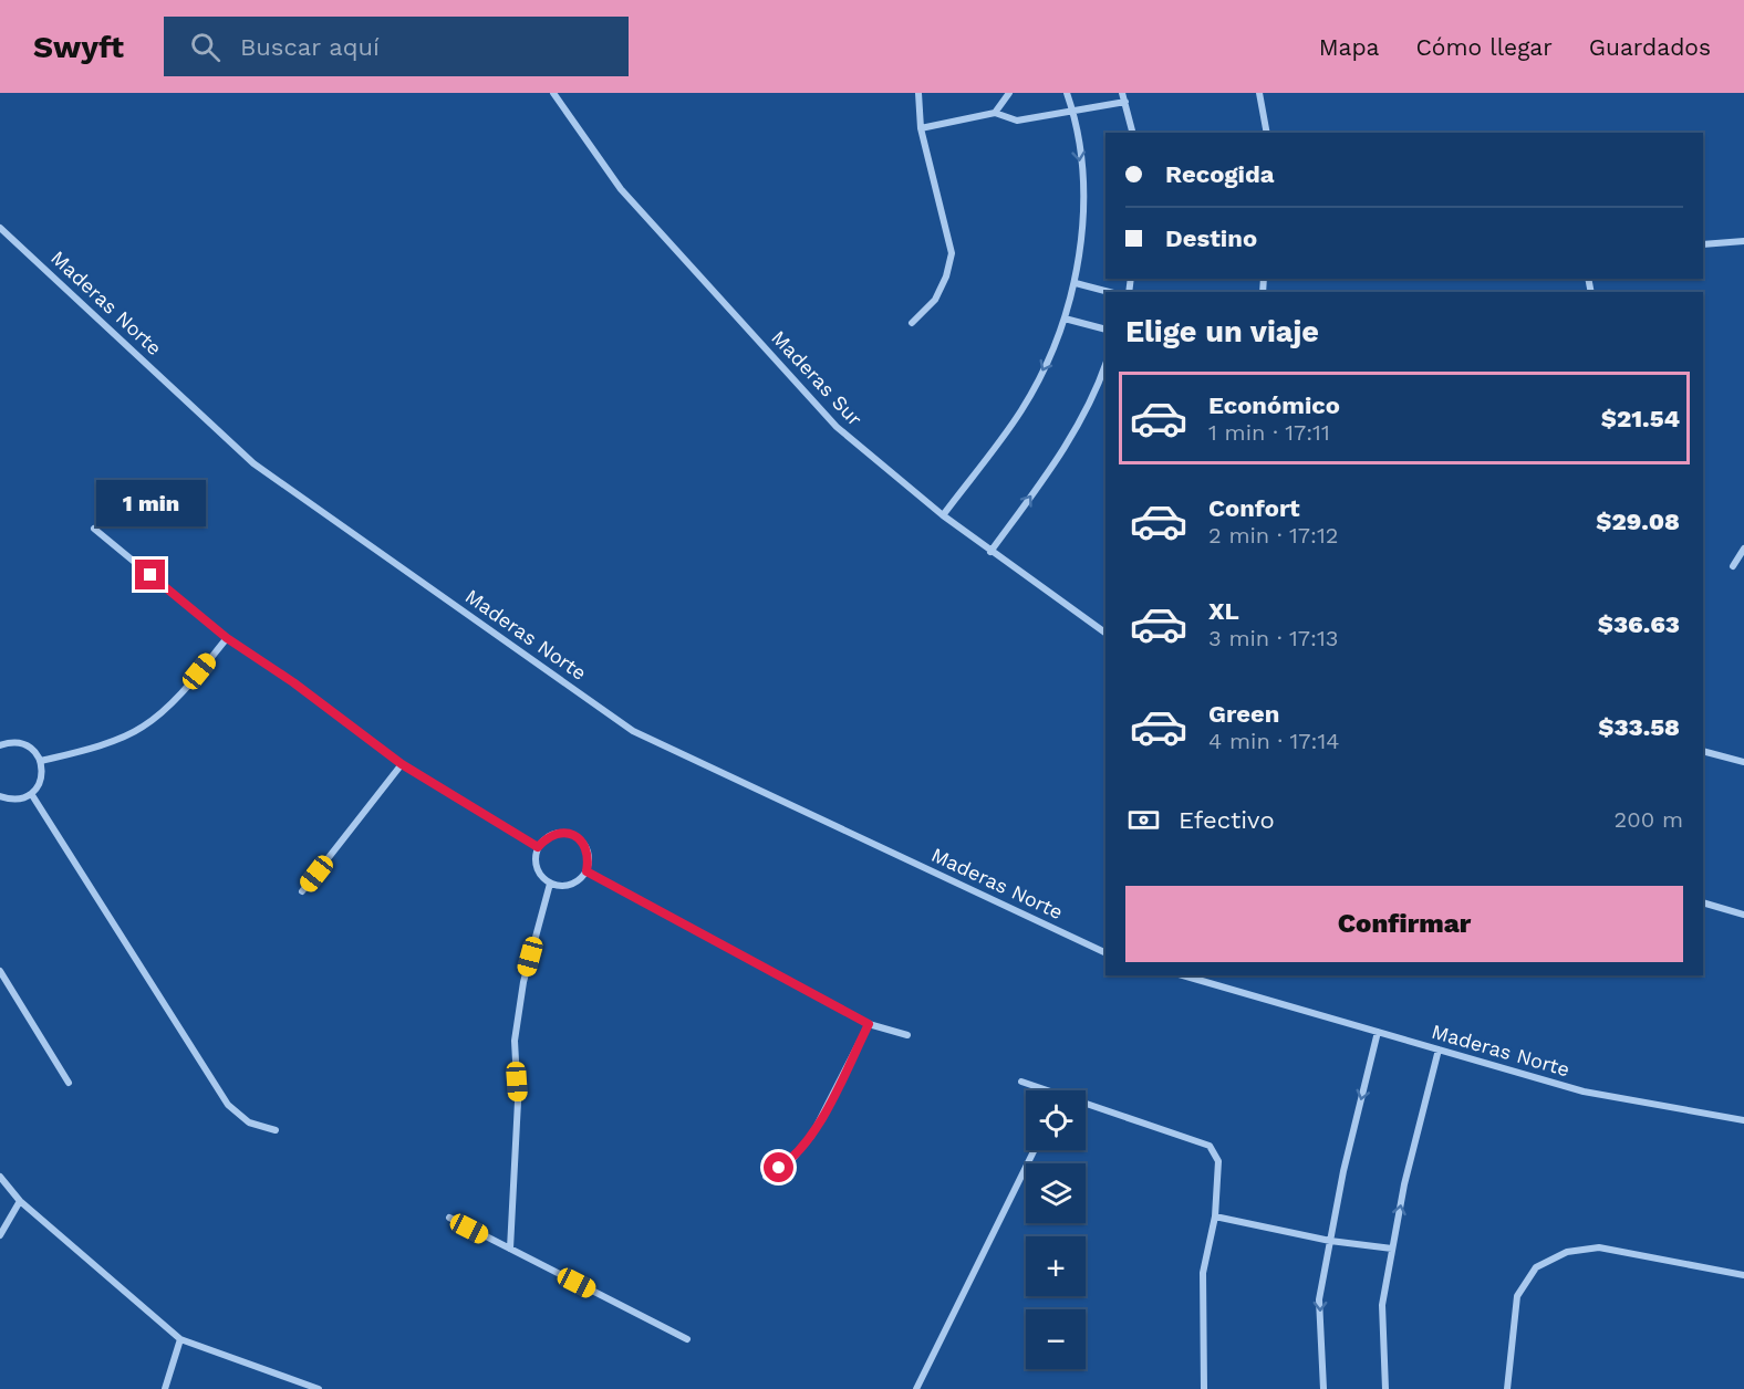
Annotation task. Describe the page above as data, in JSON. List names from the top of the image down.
{
  "streets": {
    "street": ["Maderas Norte", "Maderas Sur"]
  },
  "page": {
    "header": "Swyft",
    "search": "Buscar aquí",
    "nav": ["Mapa", "Cómo llegar", "Guardados"],
    "banner": ["Recogida", "Destino"],
    "heading": "Elige un viaje",
    "list": [
      {
        "name": "Económico",
        "note": "1 min · 17:11",
        "value": "$21.54"
      },
      {
        "name": "Confort",
        "note": "2 min · 17:12",
        "value": "$29.08"
      },
      {
        "name": "XL",
        "note": "3 min · 17:13",
        "value": "$36.63"
      },
      {
        "name": "Green",
        "note": "4 min · 17:14",
        "value": "$33.58"
      }
    ],
    "bubble": "1 min",
    "pay": ["Efectivo", "200 m"],
    "buttons": "Confirmar",
    "map_buttons": ["+", "−"]
  }
}
